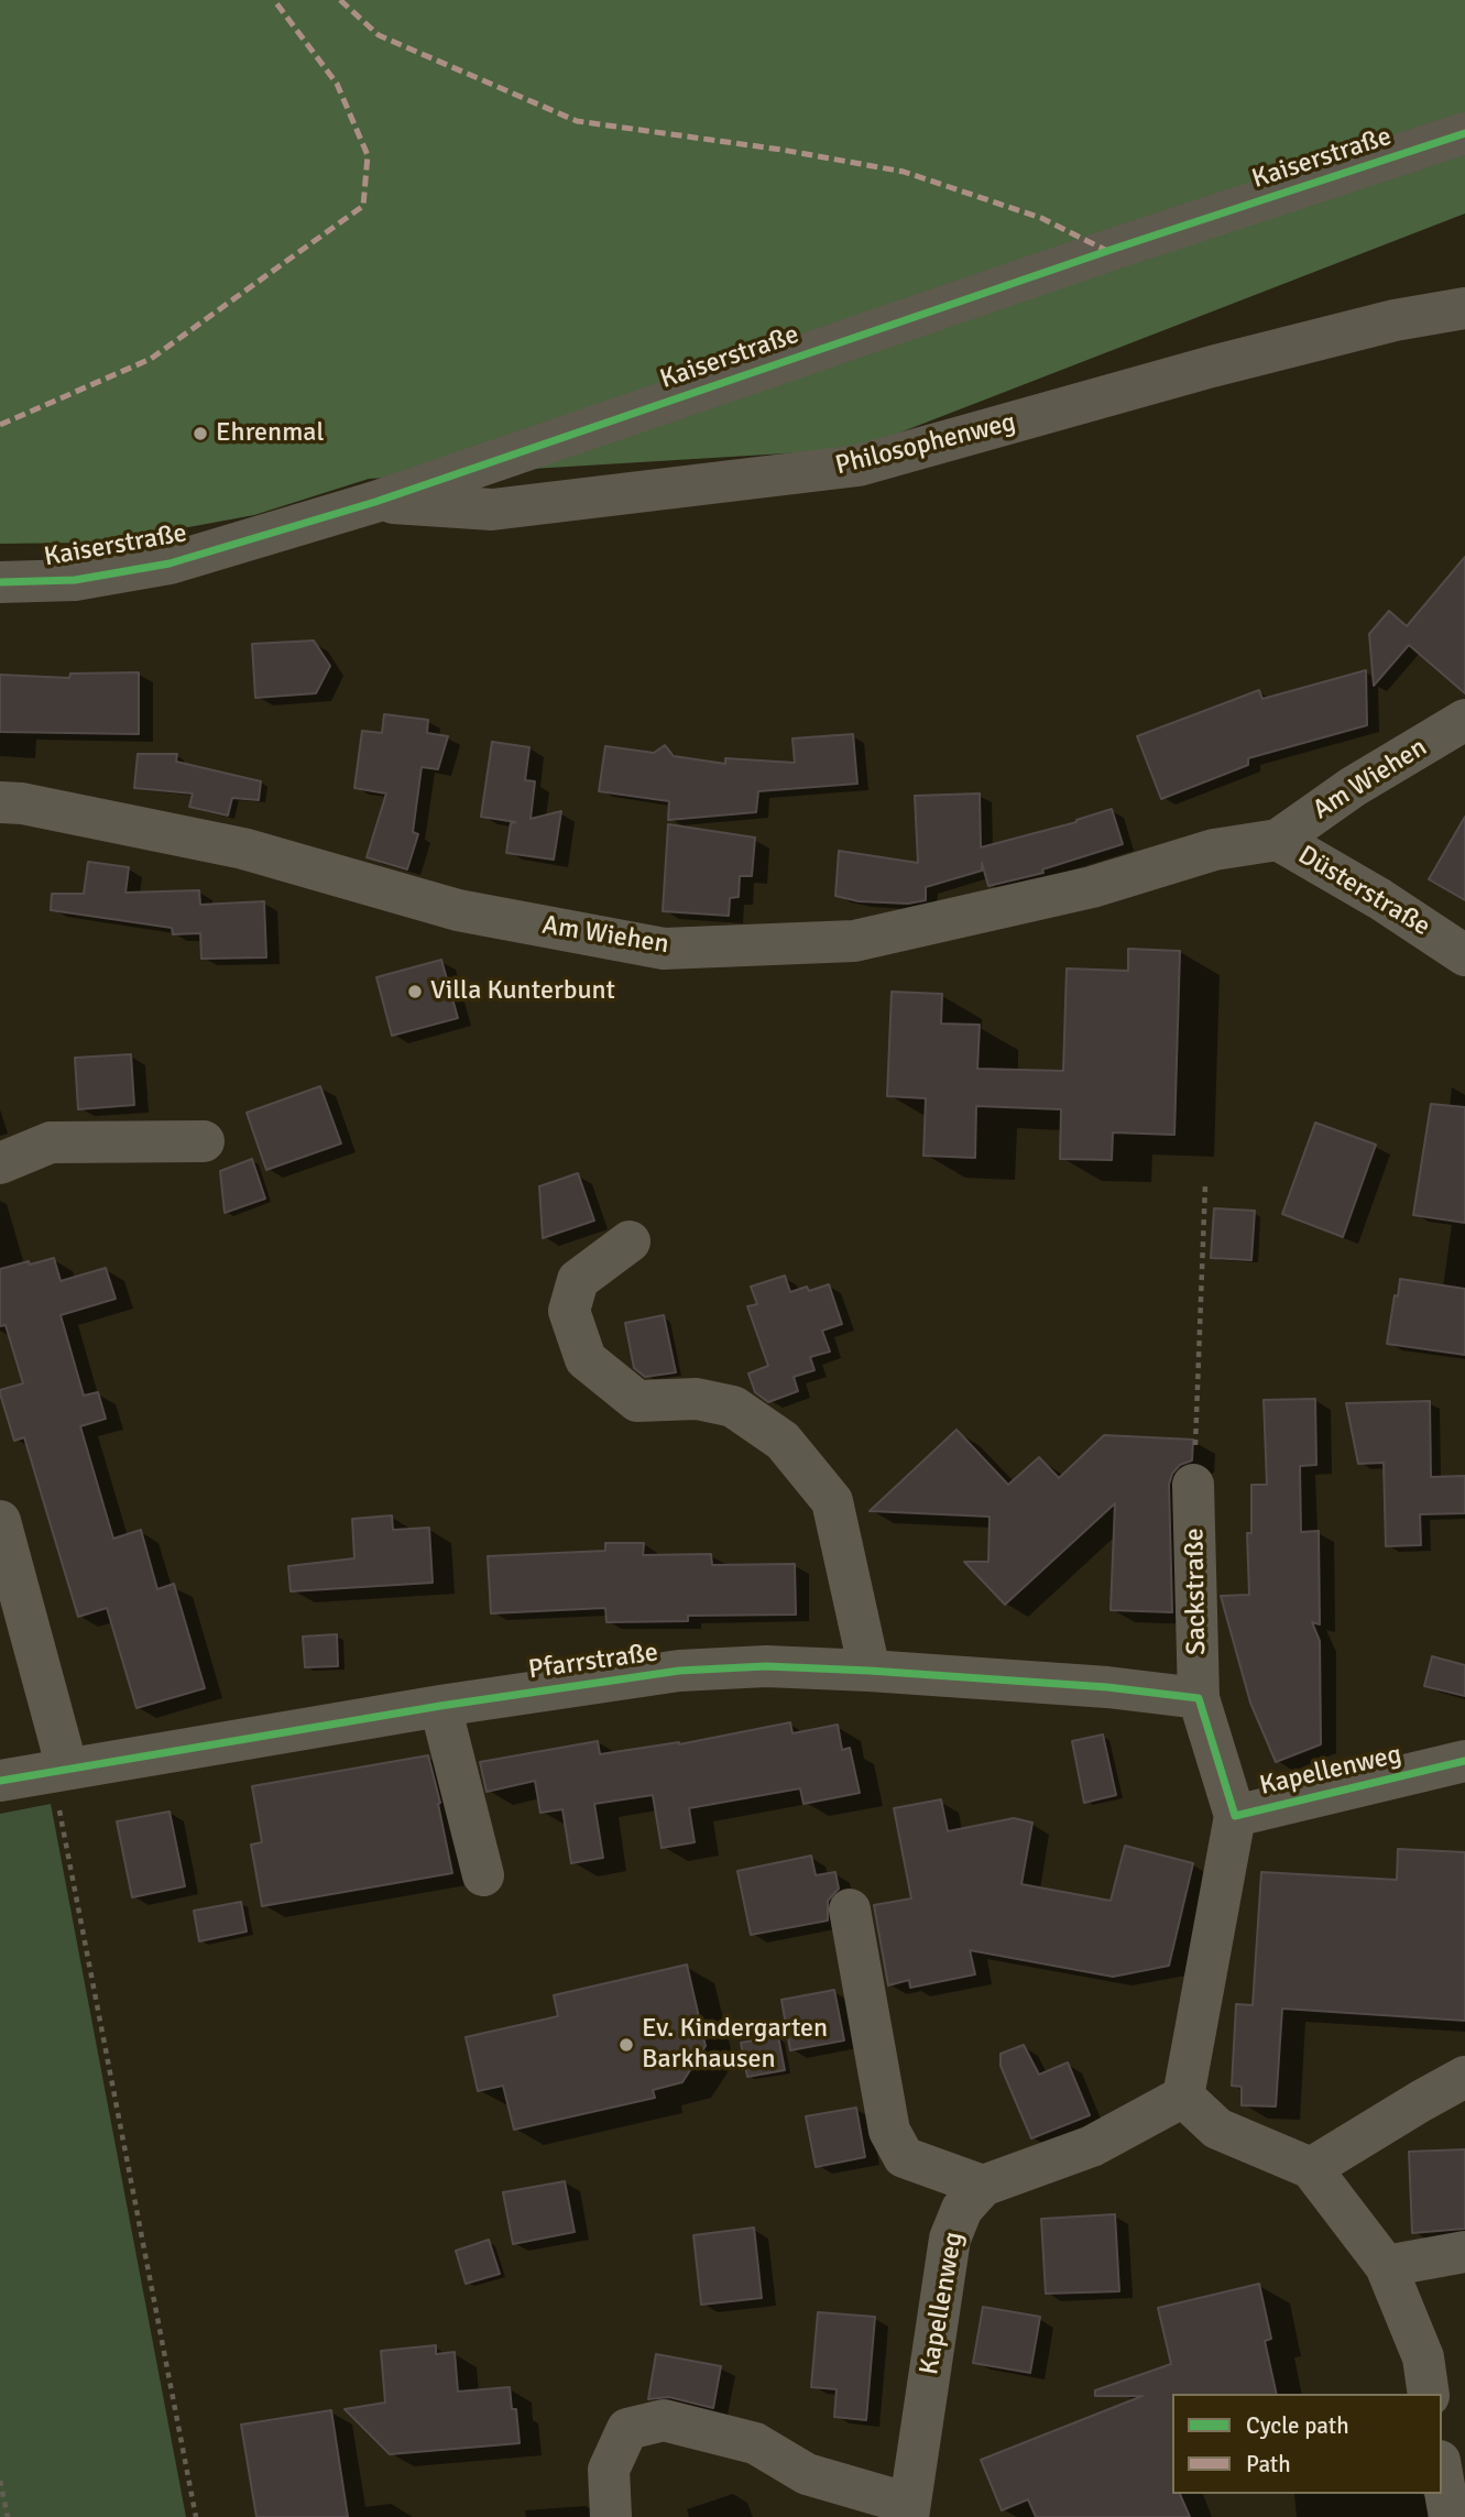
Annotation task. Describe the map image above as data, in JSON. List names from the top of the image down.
{
  "streets": {
    "street": [
      "Kaiserstraße",
      "Philosophenweg",
      "Am Wiehen",
      "Düsterstraße",
      "Sackstraße",
      "Pfarrstraße",
      "Kapellenweg"
    ]
  },
  "crossings": [
    ["Kaiserstraße", "Philosophenweg"],
    ["Am Wiehen", "Düsterstraße"],
    ["Sackstraße", "Pfarrstraße"],
    ["Sackstraße", "Kapellenweg"],
    ["Pfarrstraße", "Kapellenweg"]
  ],
  "places": ["Ehrenmal", "Villa Kunterbunt", "Ev. Kindergarten Barkhausen"],
  "legend": ["Cycle path", "Path"]
}
